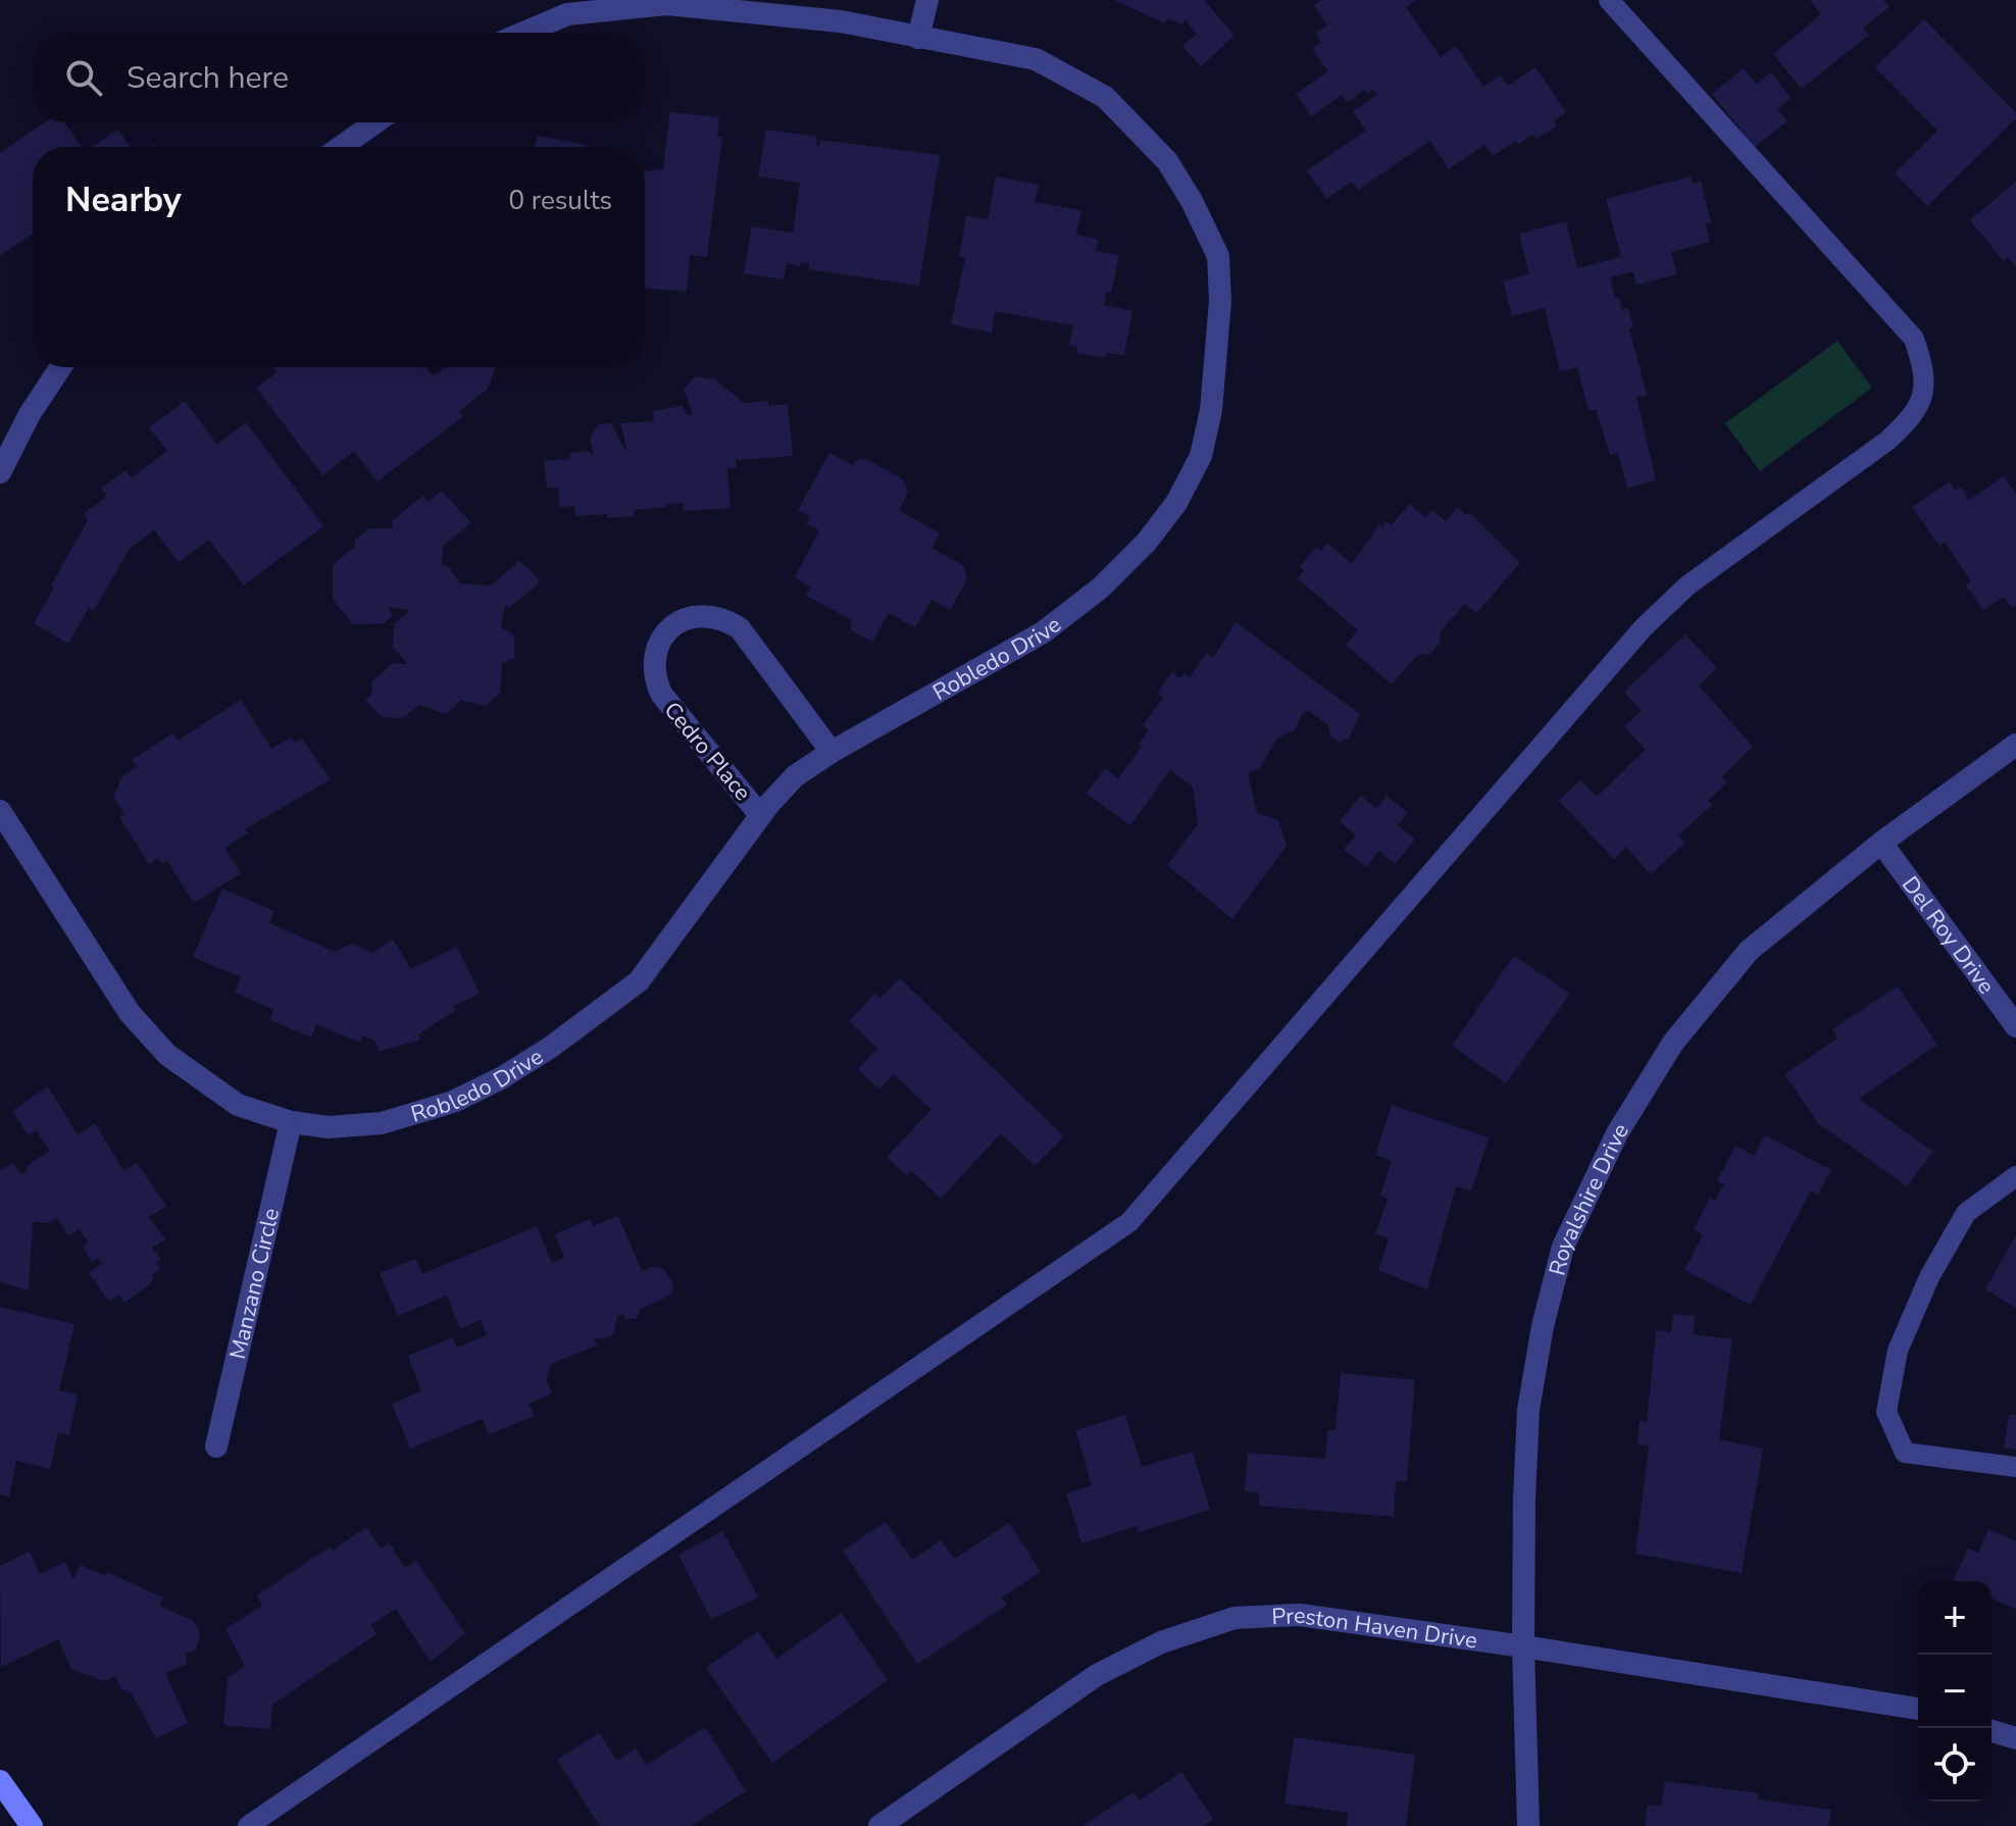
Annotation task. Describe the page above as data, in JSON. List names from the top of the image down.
{
  "streets": {
    "street": [
      "Robledo Drive",
      "Cedro Place",
      "Del Roy Drive",
      "Royalshire Drive",
      "Manzano Circle",
      "Preston Haven Drive"
    ]
  },
  "crossings": [
    ["Robledo Drive", "Cedro Place"],
    ["Robledo Drive", "Manzano Circle"],
    ["Del Roy Drive", "Royalshire Drive"],
    ["Royalshire Drive", "Preston Haven Drive"]
  ],
  "page": {
    "search": "Search here",
    "heading": ["Nearby", "0 results"],
    "map_buttons": ["+", "−"]
  }
}
